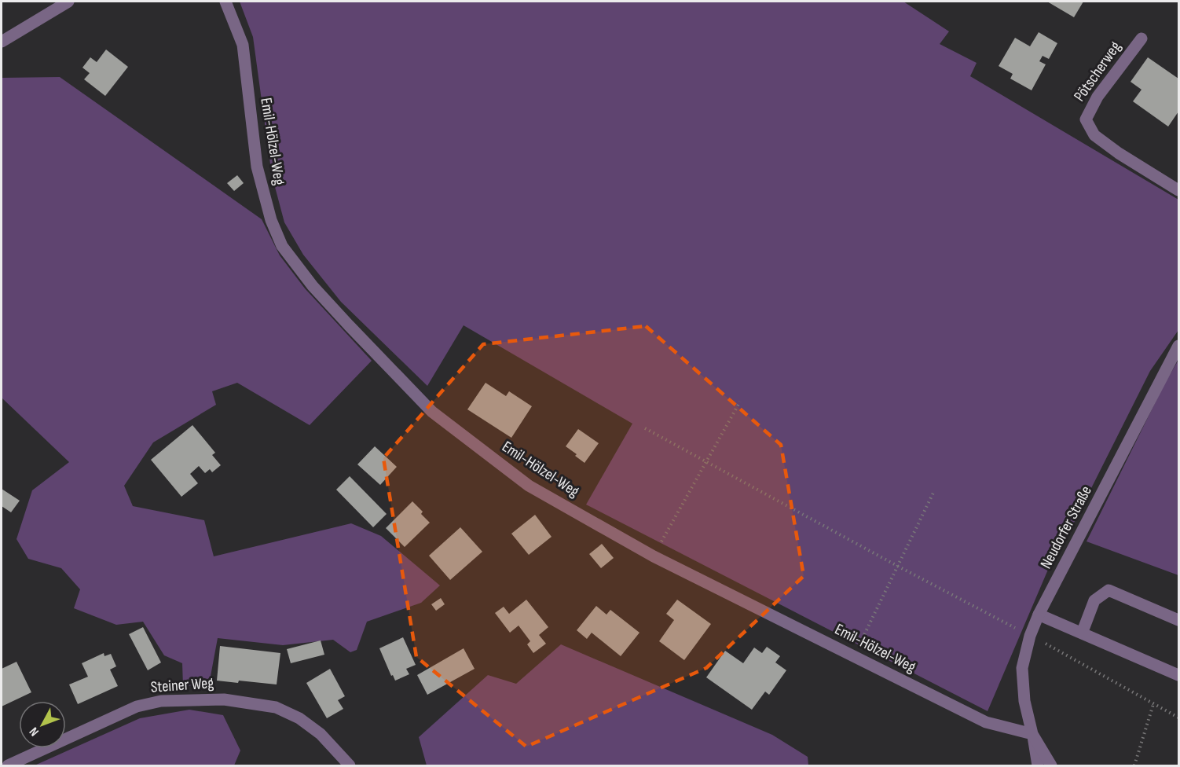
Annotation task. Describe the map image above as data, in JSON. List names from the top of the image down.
{
  "streets": {
    "street": [
      "Pötscherweg",
      "Emil-Hölzel-Weg",
      "Neudorfer Straße",
      "Steiner Weg"
    ]
  },
  "crossings": [
    ["Emil-Hölzel-Weg", "Neudorfer Straße"]
  ],
  "north": "bottom left"
}
